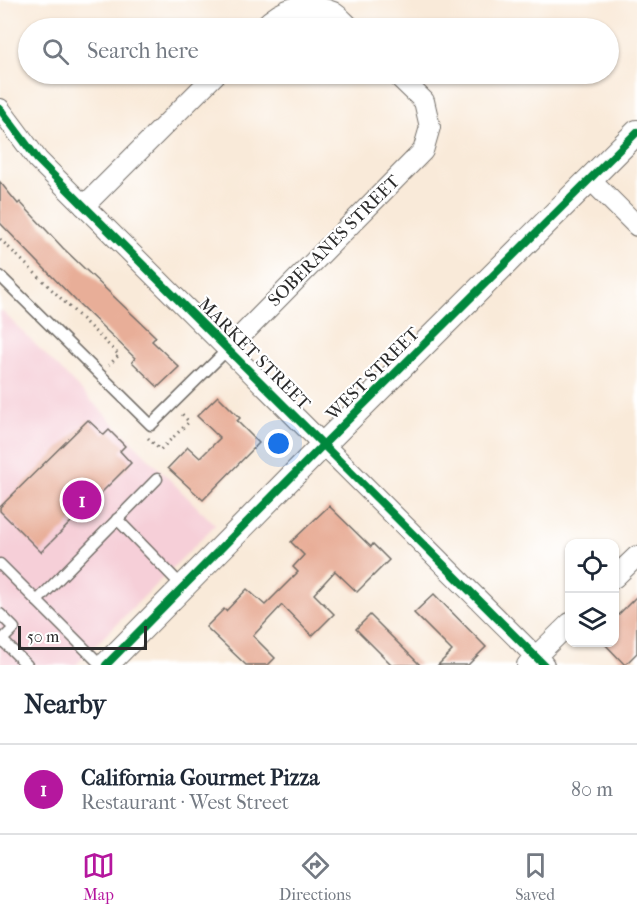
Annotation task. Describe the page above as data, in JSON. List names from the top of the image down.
{
  "streets": {
    "street": ["SOBERANES STREET", "MARKET STREET", "WEST STREET"]
  },
  "crossings": [
    ["SOBERANES STREET", "MARKET STREET"],
    ["MARKET STREET", "WEST STREET"]
  ],
  "scale_bar": "50 m",
  "page": {
    "search": "Search here",
    "pins": "1",
    "scale": "50 m",
    "heading": "Nearby",
    "list": [
      {
        "mark": "1",
        "name": "California Gourmet Pizza",
        "note": "Restaurant · West Street",
        "value": "80 m"
      }
    ],
    "nav": ["Map", "Directions", "Saved"]
  }
}
